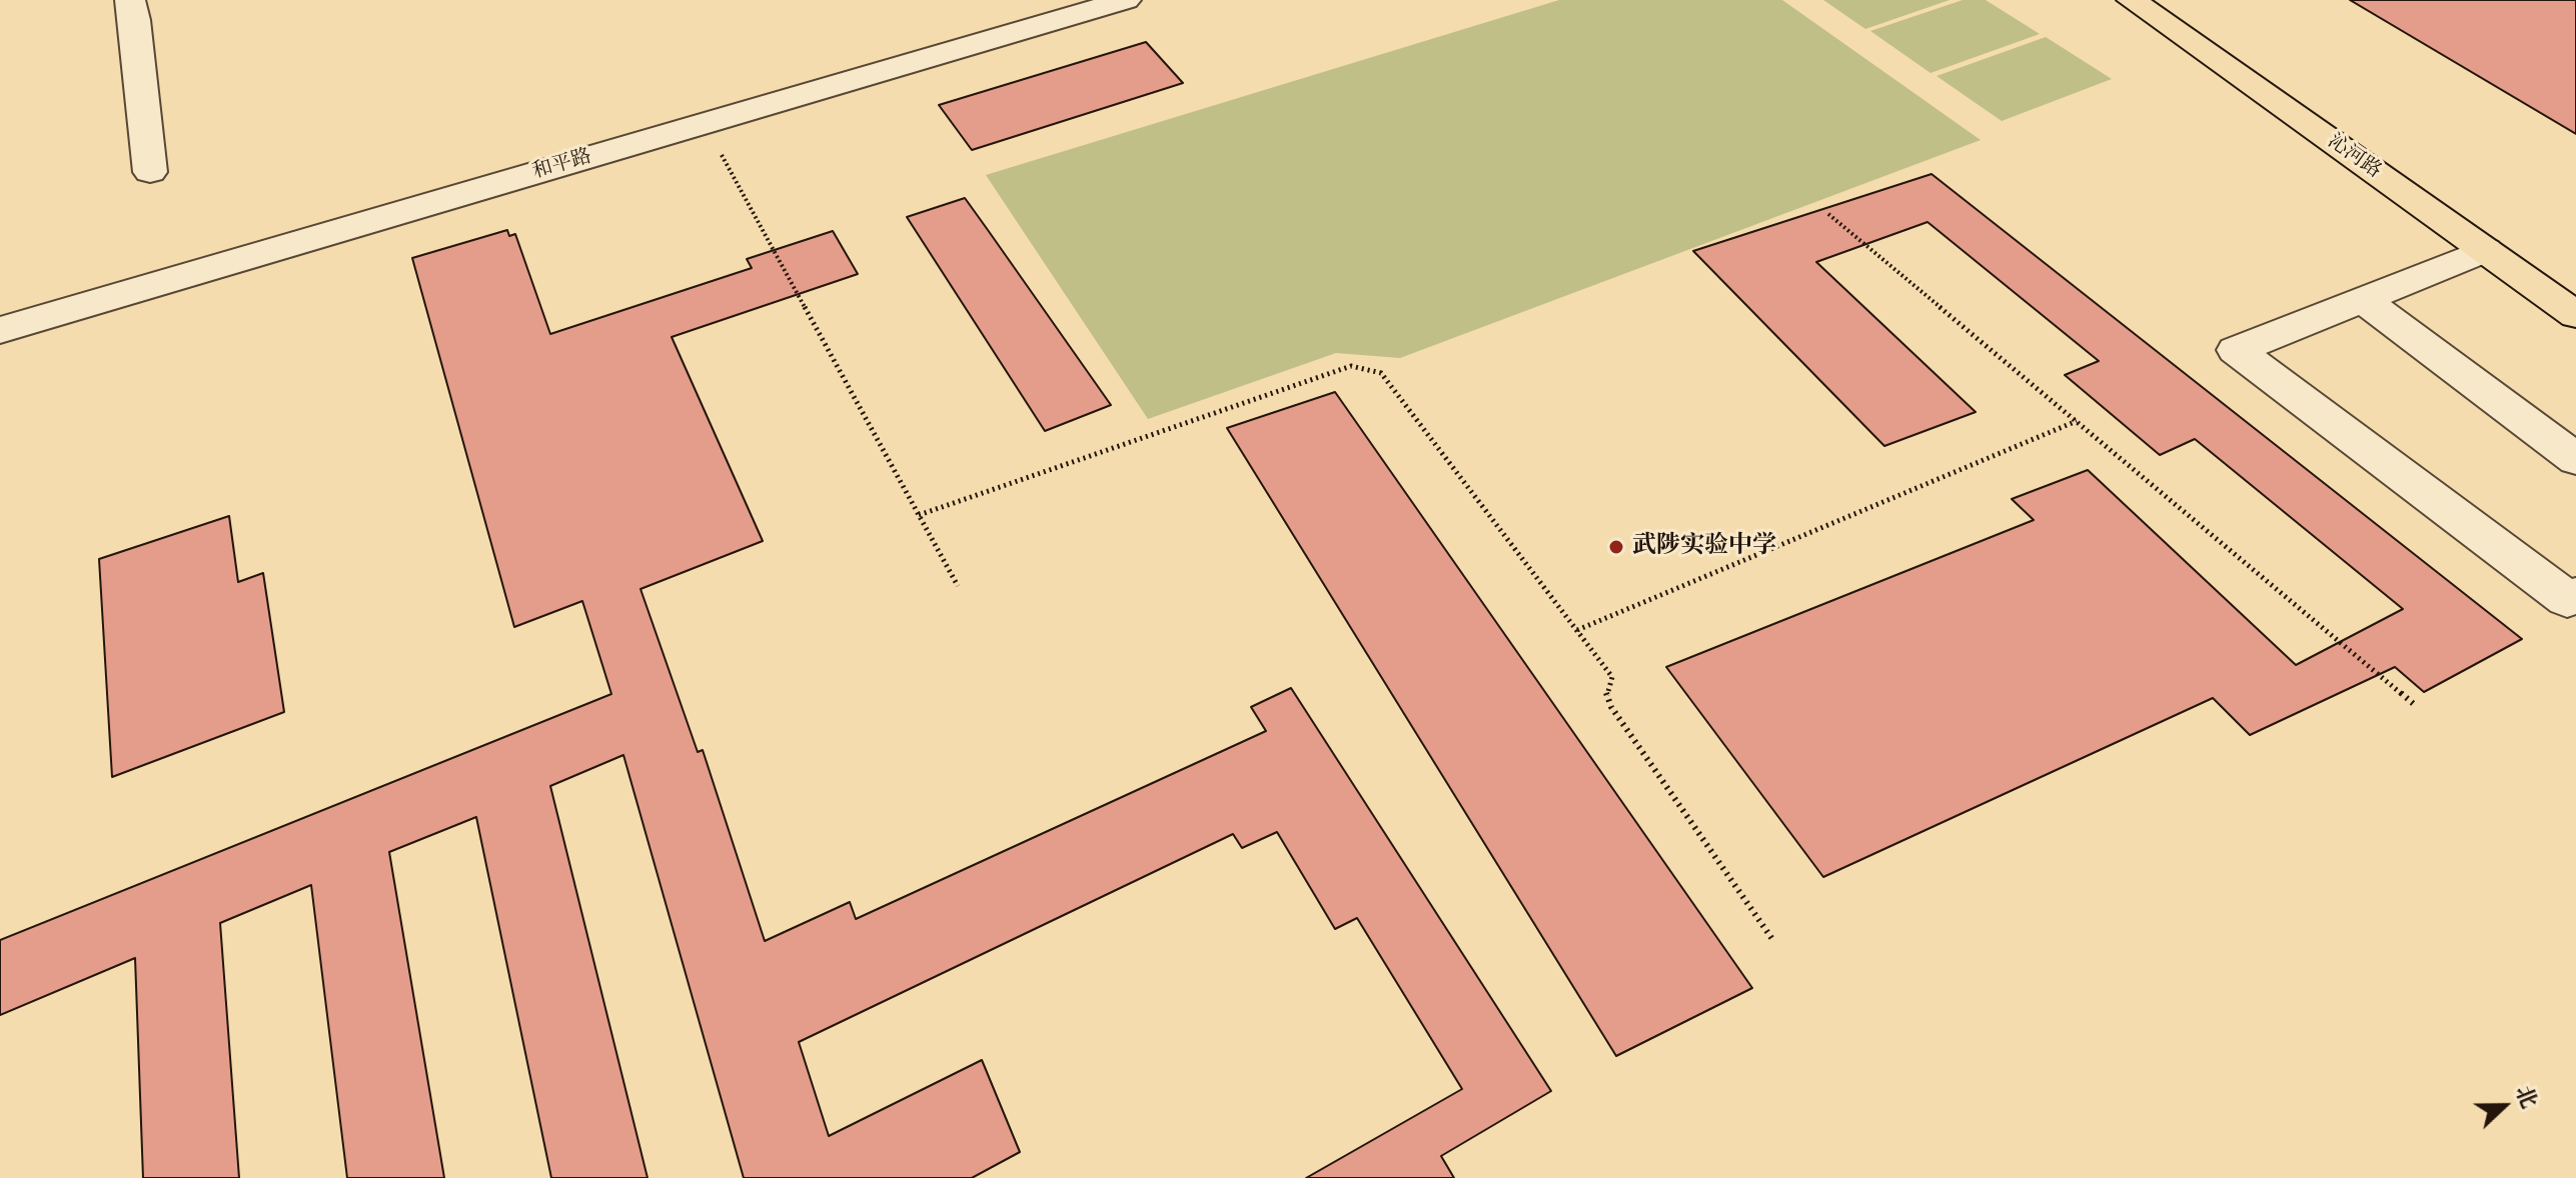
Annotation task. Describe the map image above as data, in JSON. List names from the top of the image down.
{
  "streets": {
    "main road": ["沁河路"],
    "street": ["和平路"]
  },
  "places": ["武陟实验中学"],
  "north": "right"
}
